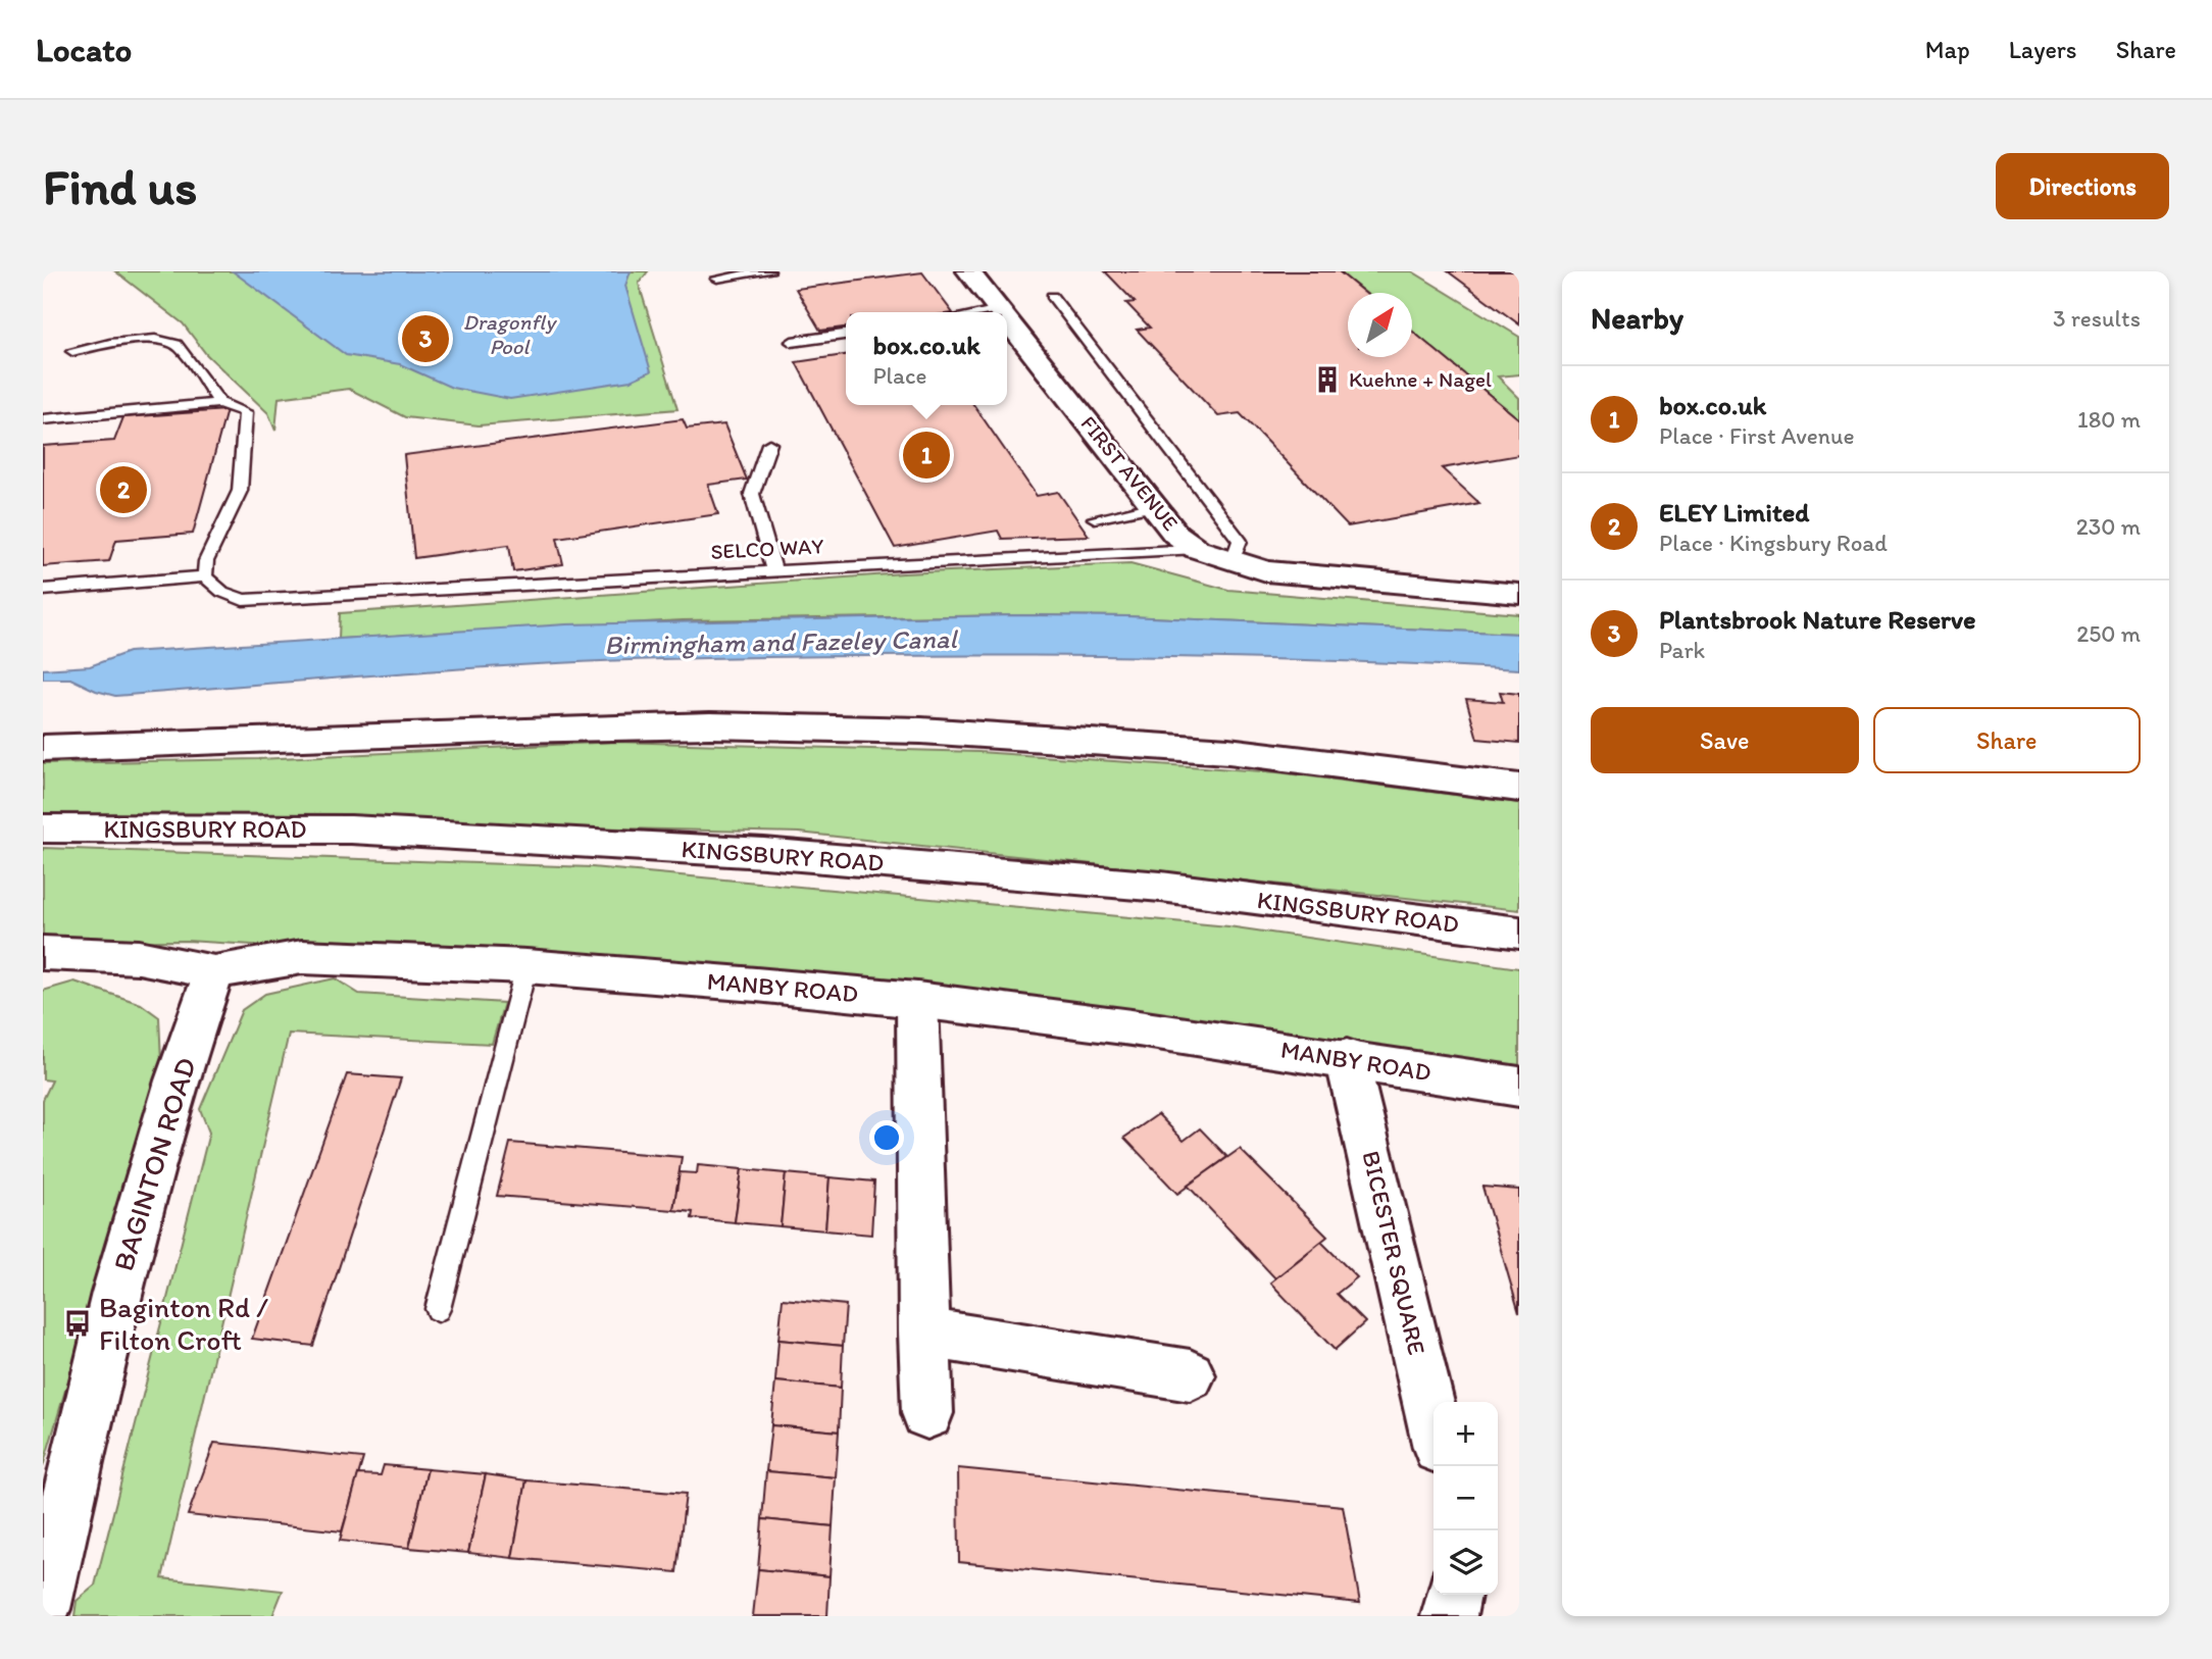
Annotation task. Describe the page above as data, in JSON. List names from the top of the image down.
{
  "streets": {
    "main road": [
      "FIRST AVENUE",
      "KINGSBURY ROAD",
      "MANBY ROAD",
      "BAGINTON ROAD",
      "BICESTER SQUARE"
    ],
    "lane": ["SELCO WAY"]
  },
  "crossings": [
    ["FIRST AVENUE", "SELCO WAY"],
    ["MANBY ROAD", "BAGINTON ROAD"],
    ["MANBY ROAD", "BICESTER SQUARE"]
  ],
  "water": ["Dragonfly Pool", "Birmingham and Fazeley Canal"],
  "places": {
    "building": ["Kuehne + Nagel"],
    "bus stop": ["Baginton Rd / Filton Croft"]
  },
  "north": "top right",
  "page": {
    "header": "Locato",
    "nav": ["Map", "Layers", "Share"],
    "buttons": [
      "Directions",
      ["Save", "Share"]
    ],
    "title": "Find us",
    "heading": ["Nearby", "3 results"],
    "pins": ["3", "1", "2"],
    "popup": ["box.co.uk", "Place"],
    "list": [
      {
        "mark": "1",
        "name": "box.co.uk",
        "note": "Place · First Avenue",
        "value": "180 m"
      },
      {
        "mark": "2",
        "name": "ELEY Limited",
        "note": "Place · Kingsbury Road",
        "value": "230 m"
      },
      {
        "mark": "3",
        "name": "Plantsbrook Nature Reserve",
        "note": "Park",
        "value": "250 m"
      }
    ],
    "map_buttons": ["+", "−"]
  }
}
